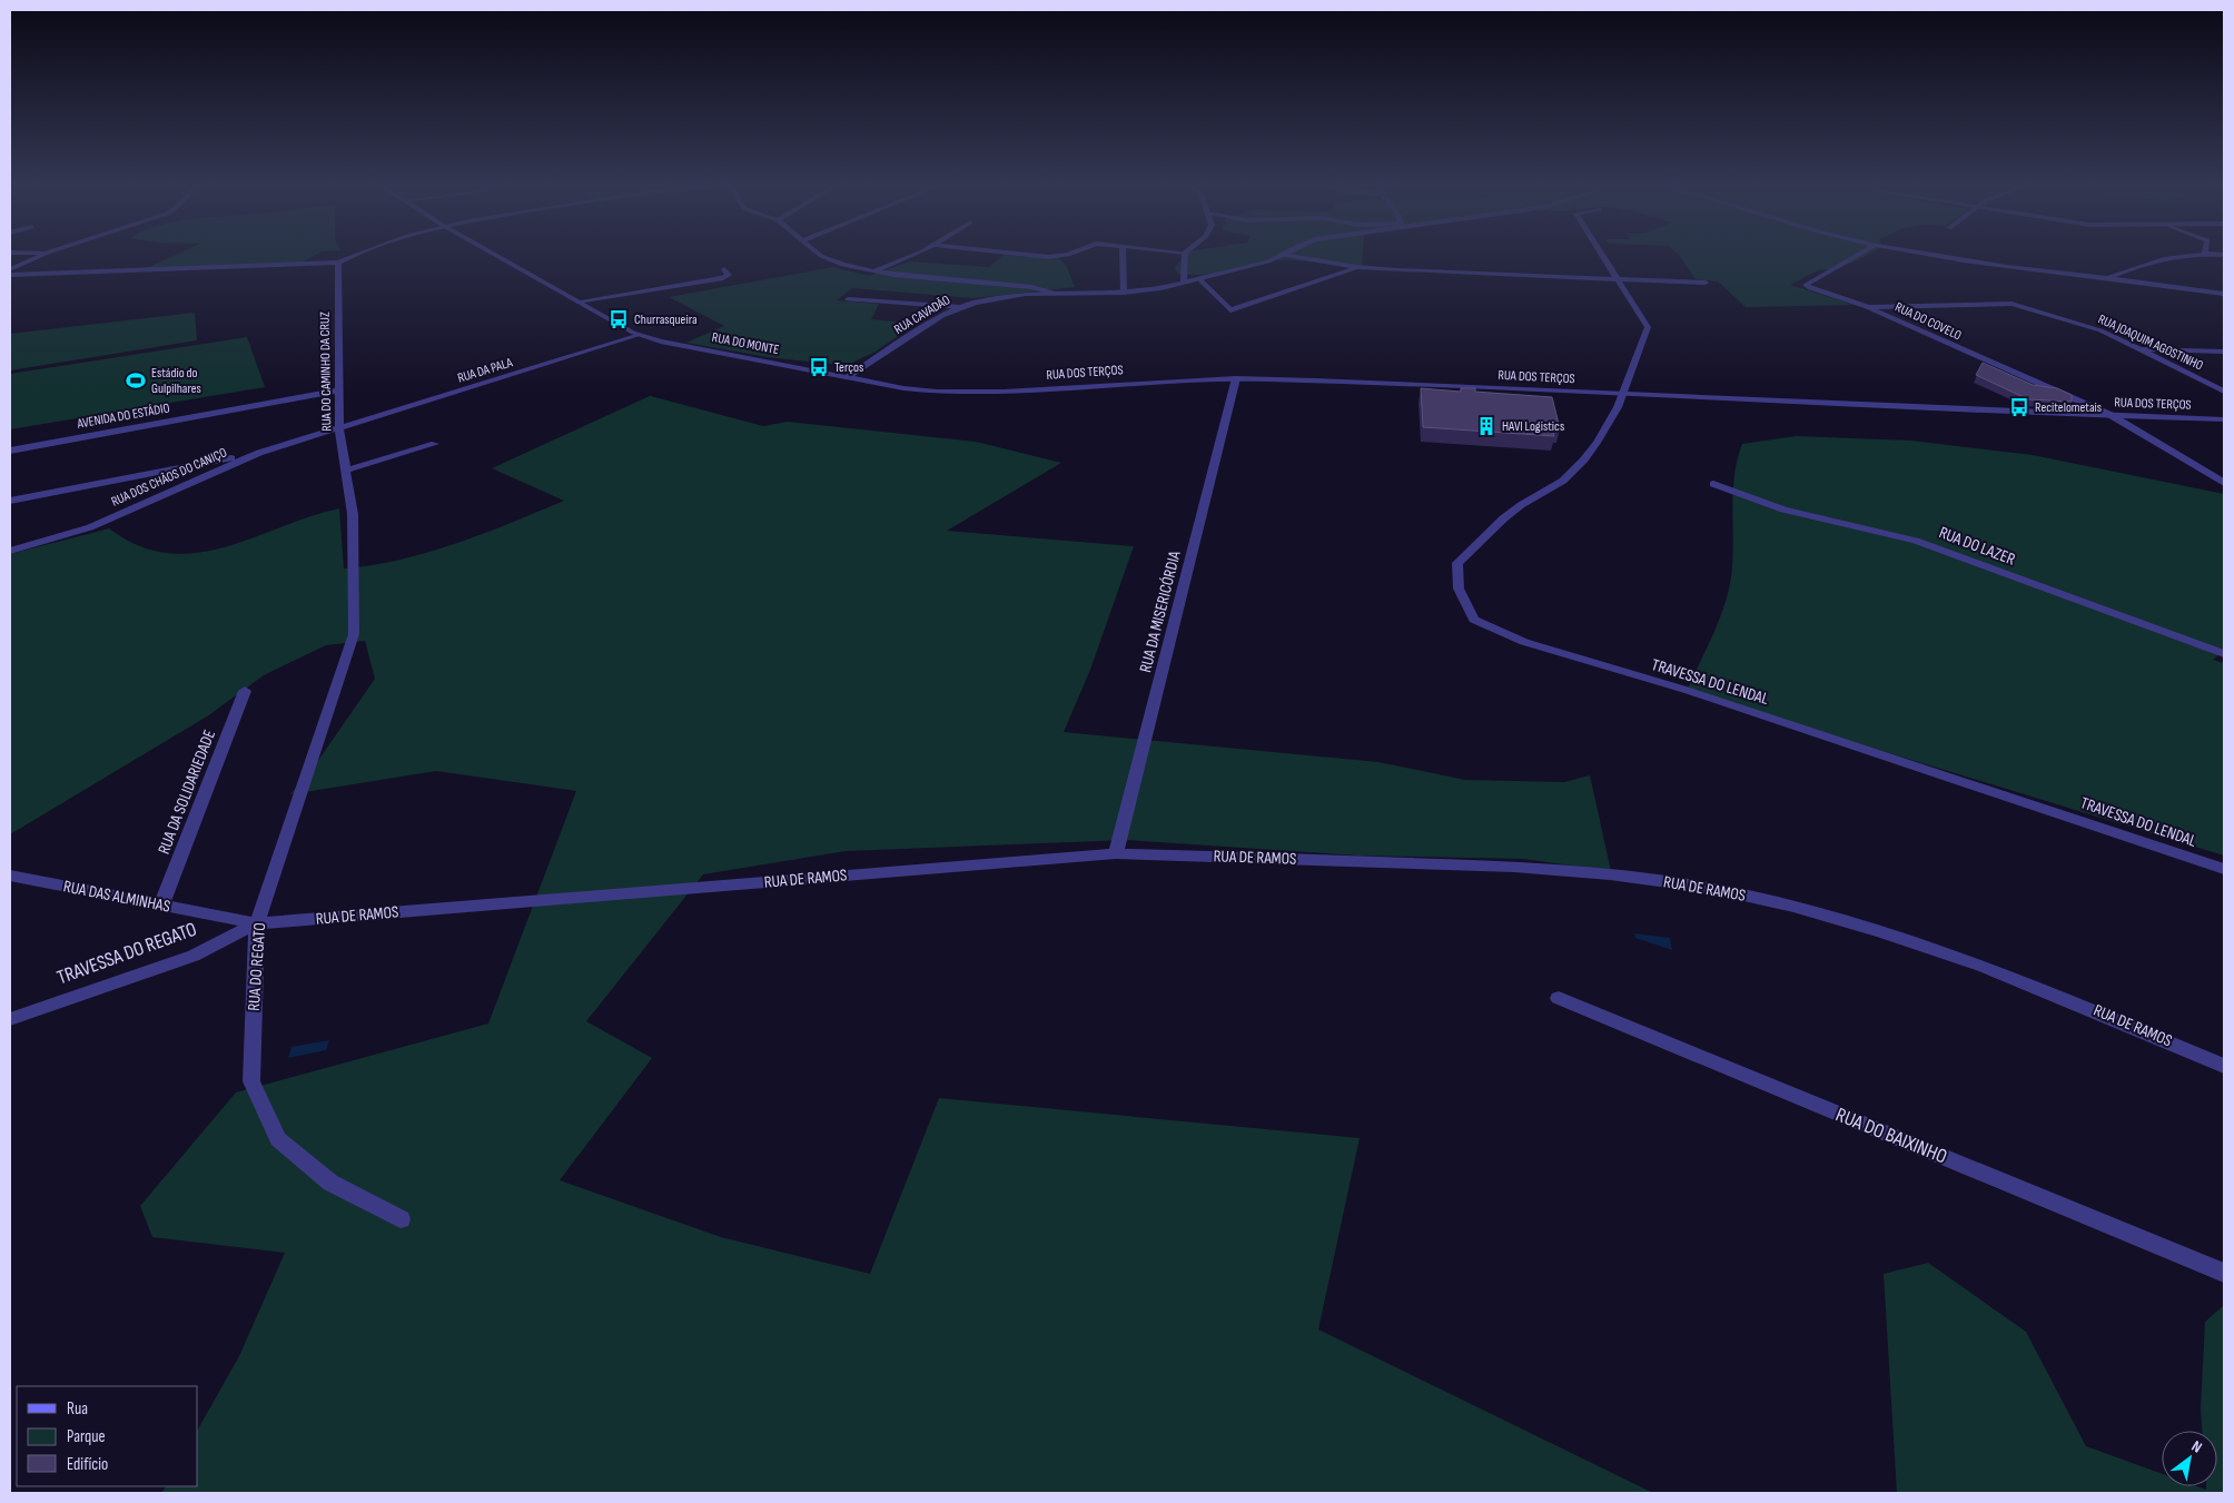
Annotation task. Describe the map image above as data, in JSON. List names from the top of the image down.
{
  "streets": {
    "street": [
      "RUA CAVADÃO",
      "RUA DO COVELO",
      "RUA JOAQUIM AGOSTINHO",
      "RUA DO MONTE",
      "RUA DA PALA",
      "RUA DO CAMINHO DA CRUZ",
      "RUA DOS TERÇOS",
      "AVENIDA DO ESTÁDIO",
      "RUA DOS CHÃOS DO CANIÇO",
      "RUA DO LAZER",
      "RUA DA MISERICÓRDIA",
      "TRAVESSA DO LENDAL",
      "RUA DA SOLIDARIEDADE",
      "RUA DE RAMOS",
      "RUA DAS ALMINHAS",
      "TRAVESSA DO REGATO",
      "RUA DO REGATO",
      "RUA DO BAIXINHO"
    ]
  },
  "crossings": [
    ["RUA CAVADÃO", "RUA DO MONTE"],
    ["RUA CAVADÃO", "RUA DOS TERÇOS"],
    ["RUA DO COVELO", "RUA JOAQUIM AGOSTINHO"],
    ["RUA DO COVELO", "RUA DOS TERÇOS"],
    ["RUA DO MONTE", "RUA DA PALA"],
    ["RUA DO MONTE", "RUA DOS TERÇOS"],
    ["RUA DA PALA", "RUA DO CAMINHO DA CRUZ"],
    ["RUA DA PALA", "RUA DOS CHÃOS DO CANIÇO"],
    ["RUA DO CAMINHO DA CRUZ", "AVENIDA DO ESTÁDIO"],
    ["RUA DO CAMINHO DA CRUZ", "RUA DOS CHÃOS DO CANIÇO"],
    ["RUA DO CAMINHO DA CRUZ", "RUA DO REGATO"],
    ["RUA DOS TERÇOS", "RUA DA MISERICÓRDIA"],
    ["RUA DOS TERÇOS", "TRAVESSA DO LENDAL"],
    ["RUA DA MISERICÓRDIA", "RUA DE RAMOS"],
    ["RUA DA SOLIDARIEDADE", "RUA DAS ALMINHAS"],
    ["RUA DE RAMOS", "RUA DAS ALMINHAS"],
    ["RUA DE RAMOS", "TRAVESSA DO REGATO"],
    ["RUA DE RAMOS", "RUA DO REGATO"],
    ["RUA DAS ALMINHAS", "TRAVESSA DO REGATO"],
    ["RUA DAS ALMINHAS", "RUA DO REGATO"],
    ["TRAVESSA DO REGATO", "RUA DO REGATO"]
  ],
  "places": {
    "bus stop": ["Churrasqueira", "Terços", "Recitelometais"],
    "sports": ["Estádio do Gulpilhares"],
    "building": ["HAVI Logistics"]
  },
  "legend": ["Rua", "Parque", "Edifício"],
  "north": "top right"
}
